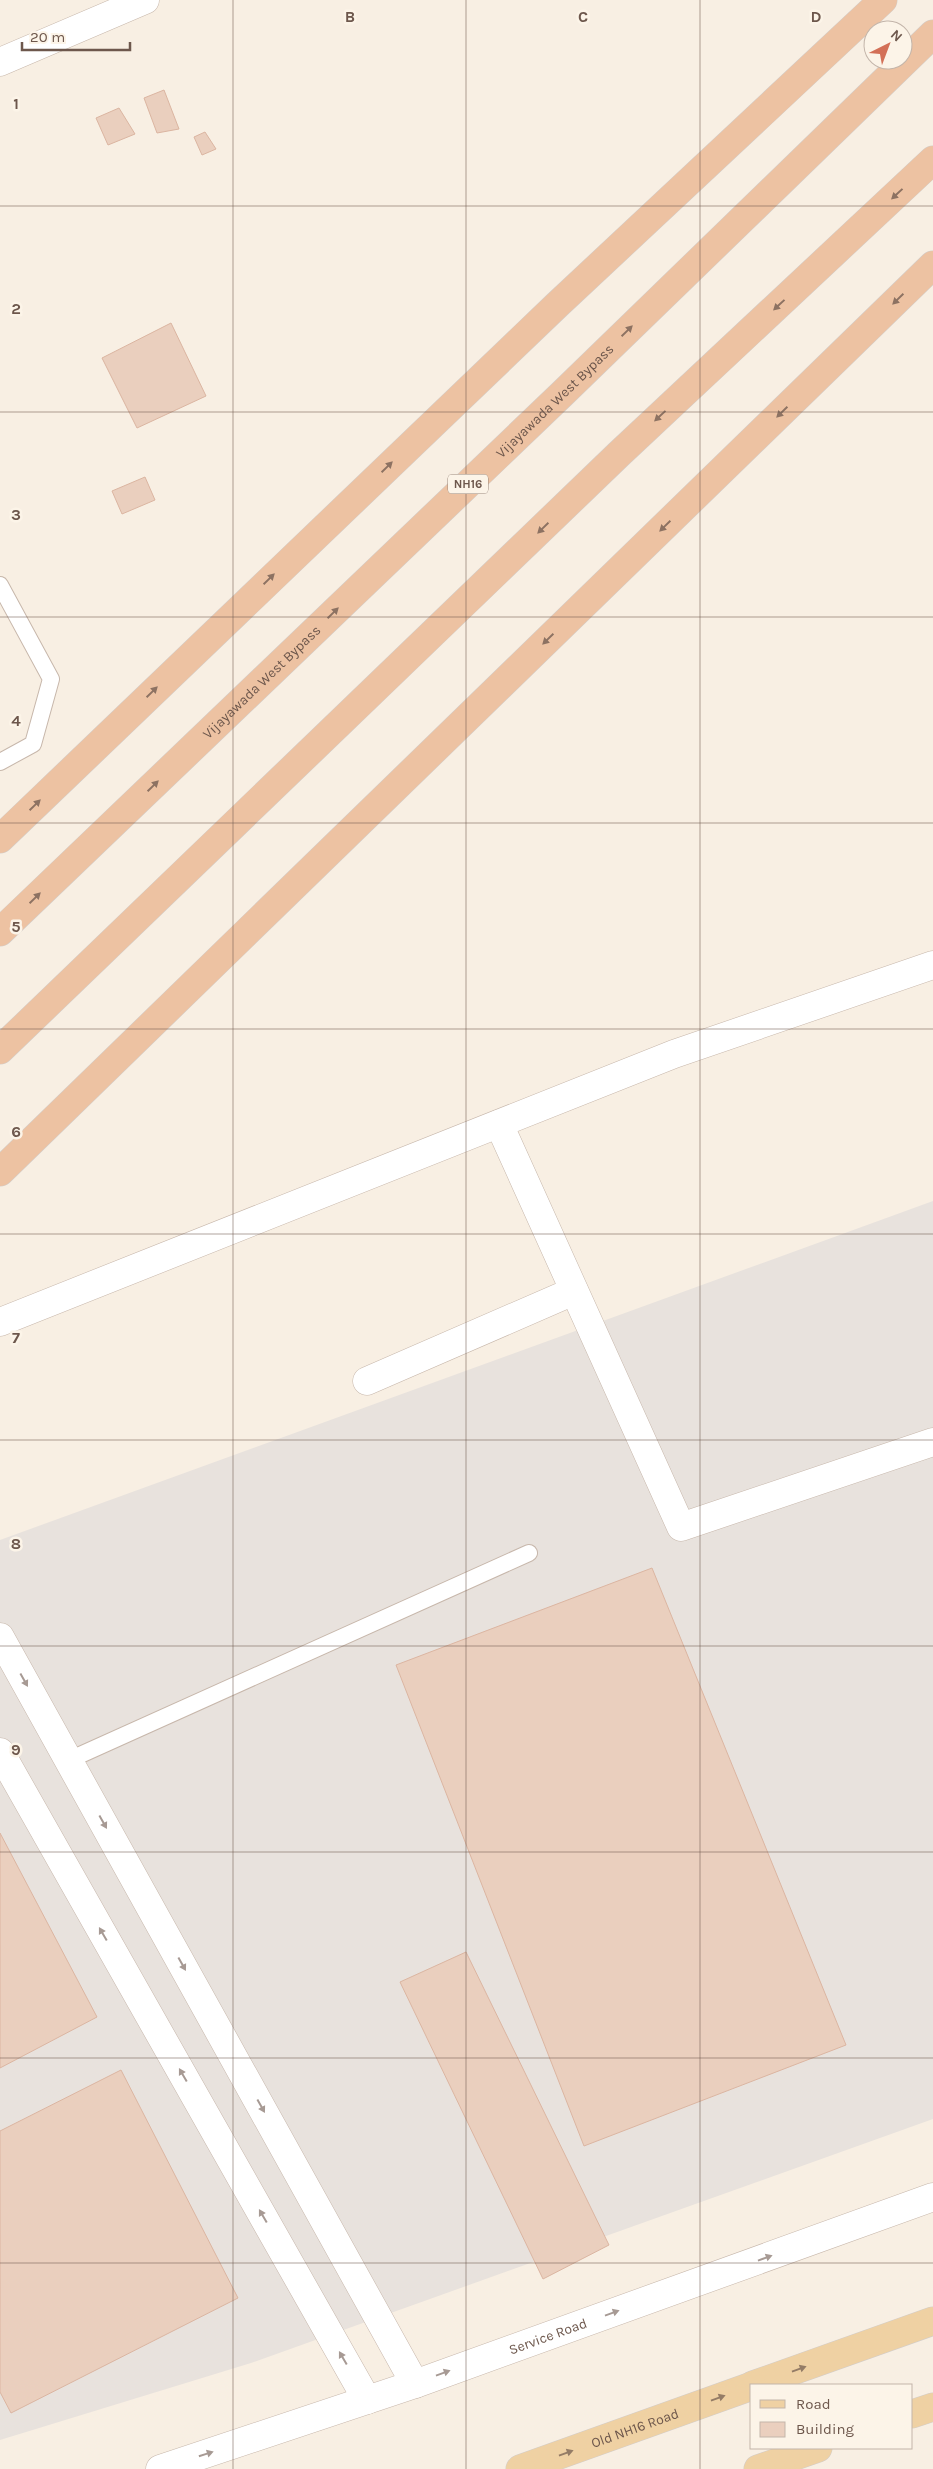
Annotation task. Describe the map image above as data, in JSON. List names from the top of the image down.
{
  "streets": {
    "highway": ["Vijayawada West Bypass", "NH16"],
    "main road": ["Old NH16 Road"],
    "street": ["Service Road"]
  },
  "one_way": ["Service Road", "Old NH16 Road"],
  "legend": ["Road", "Building"],
  "scale_bar": "20 m",
  "north": "top right",
  "grid": {
    "columns": ["B", "C", "D"],
    "rows": [
      "1",
      "2",
      "3",
      "4",
      "5",
      "6",
      "7",
      "8",
      "9"
    ]
  }
}
